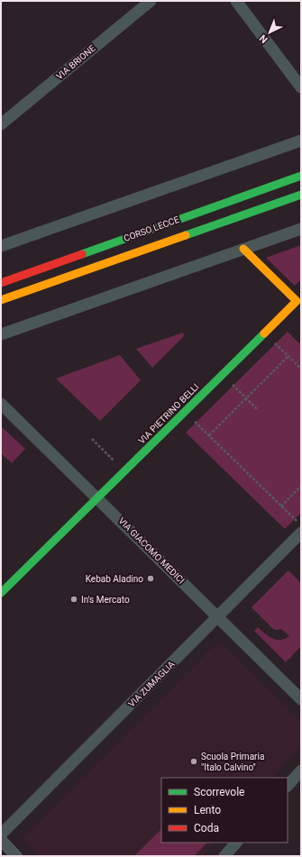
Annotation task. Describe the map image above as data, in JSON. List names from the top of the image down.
{
  "streets": {
    "main road": ["CORSO LECCE", "VIA PIETRINO BELLI"],
    "street": ["VIA BRIONE", "VIA GIACOMO MEDICI", "VIA ZUMAGLIA"]
  },
  "crossings": [
    ["VIA PIETRINO BELLI", "VIA GIACOMO MEDICI"],
    ["VIA GIACOMO MEDICI", "VIA ZUMAGLIA"]
  ],
  "places": ["Kebab Aladino", "In's Mercato", "Scuola Primaria \"Italo Calvino\""],
  "legend": ["Scorrevole", "Lento", "Coda"],
  "north": "bottom left"
}
